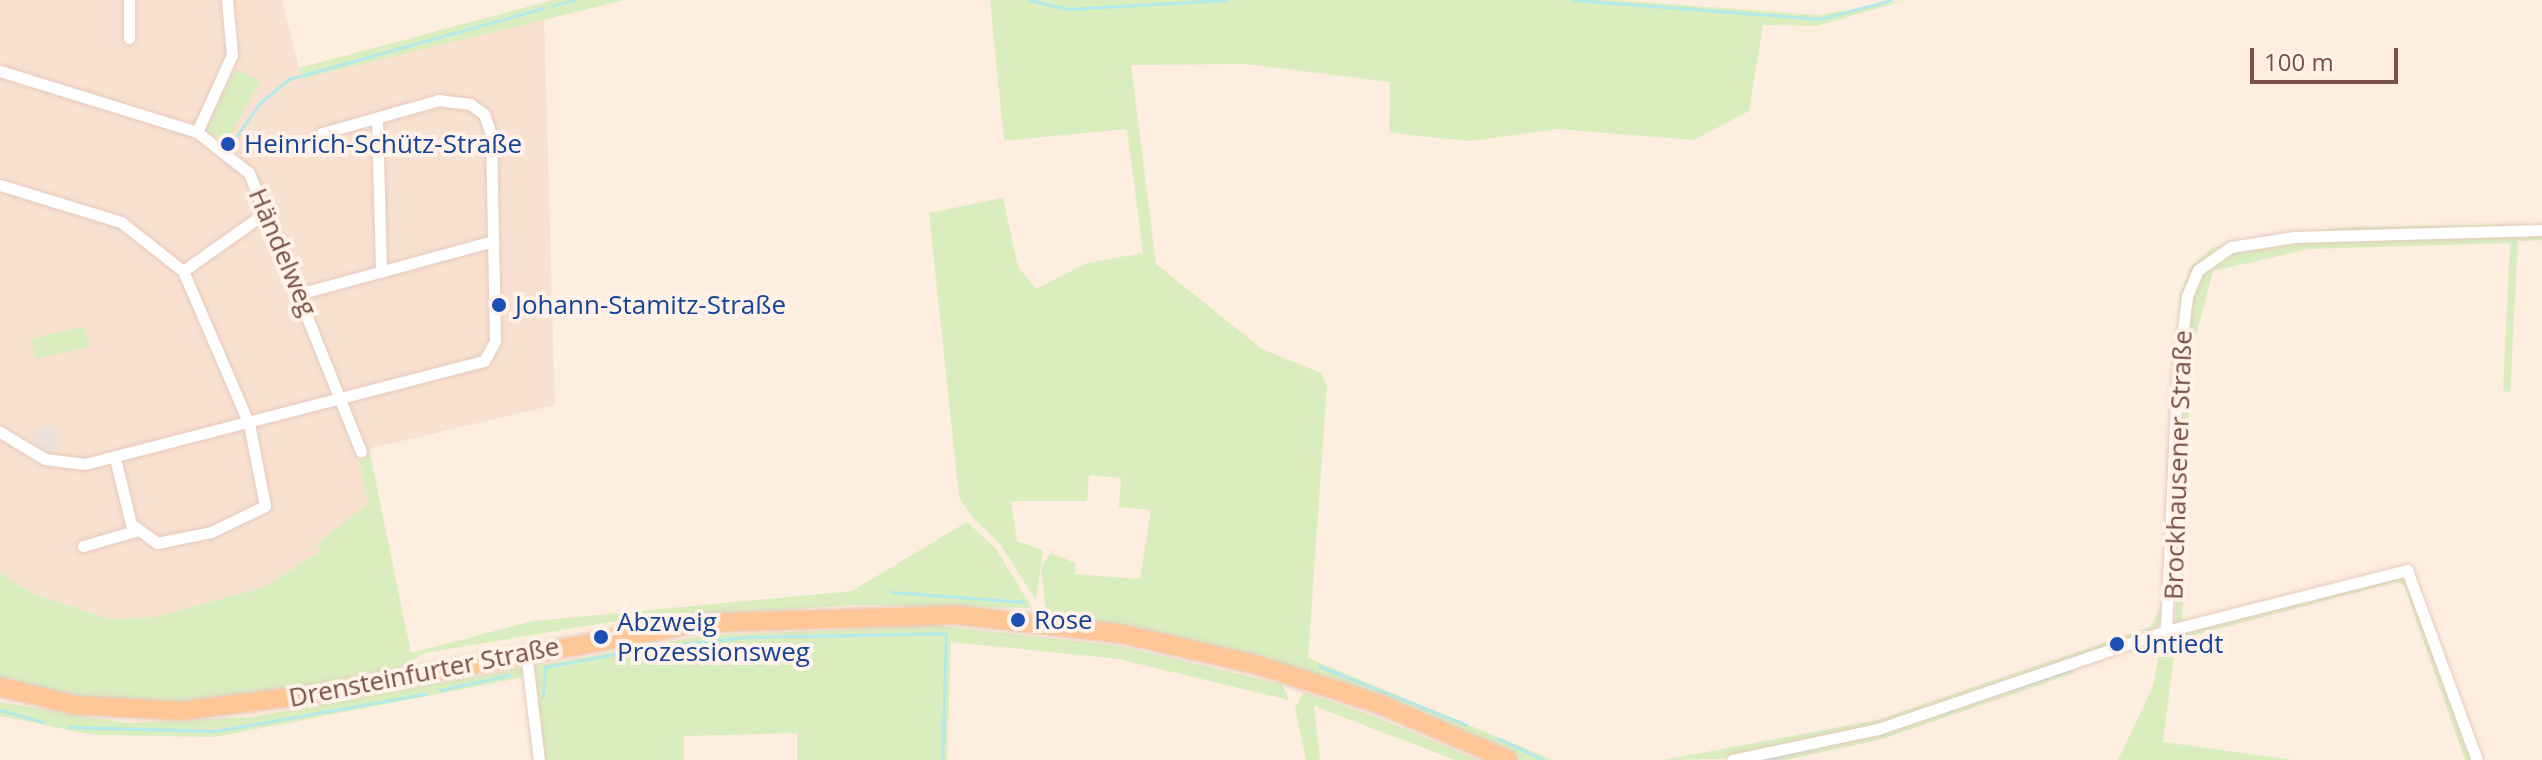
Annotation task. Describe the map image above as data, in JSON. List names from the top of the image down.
{
  "streets": {
    "main road": ["Drensteinfurter Straße"],
    "street": ["Händelweg", "Brockhausener Straße"]
  },
  "places": [
    "Heinrich-Schütz-Straße",
    "Johann-Stamitz-Straße",
    "Rose",
    "Abzweig Prozessionsweg",
    "Untiedt"
  ],
  "scale_bar": "100 m"
}
